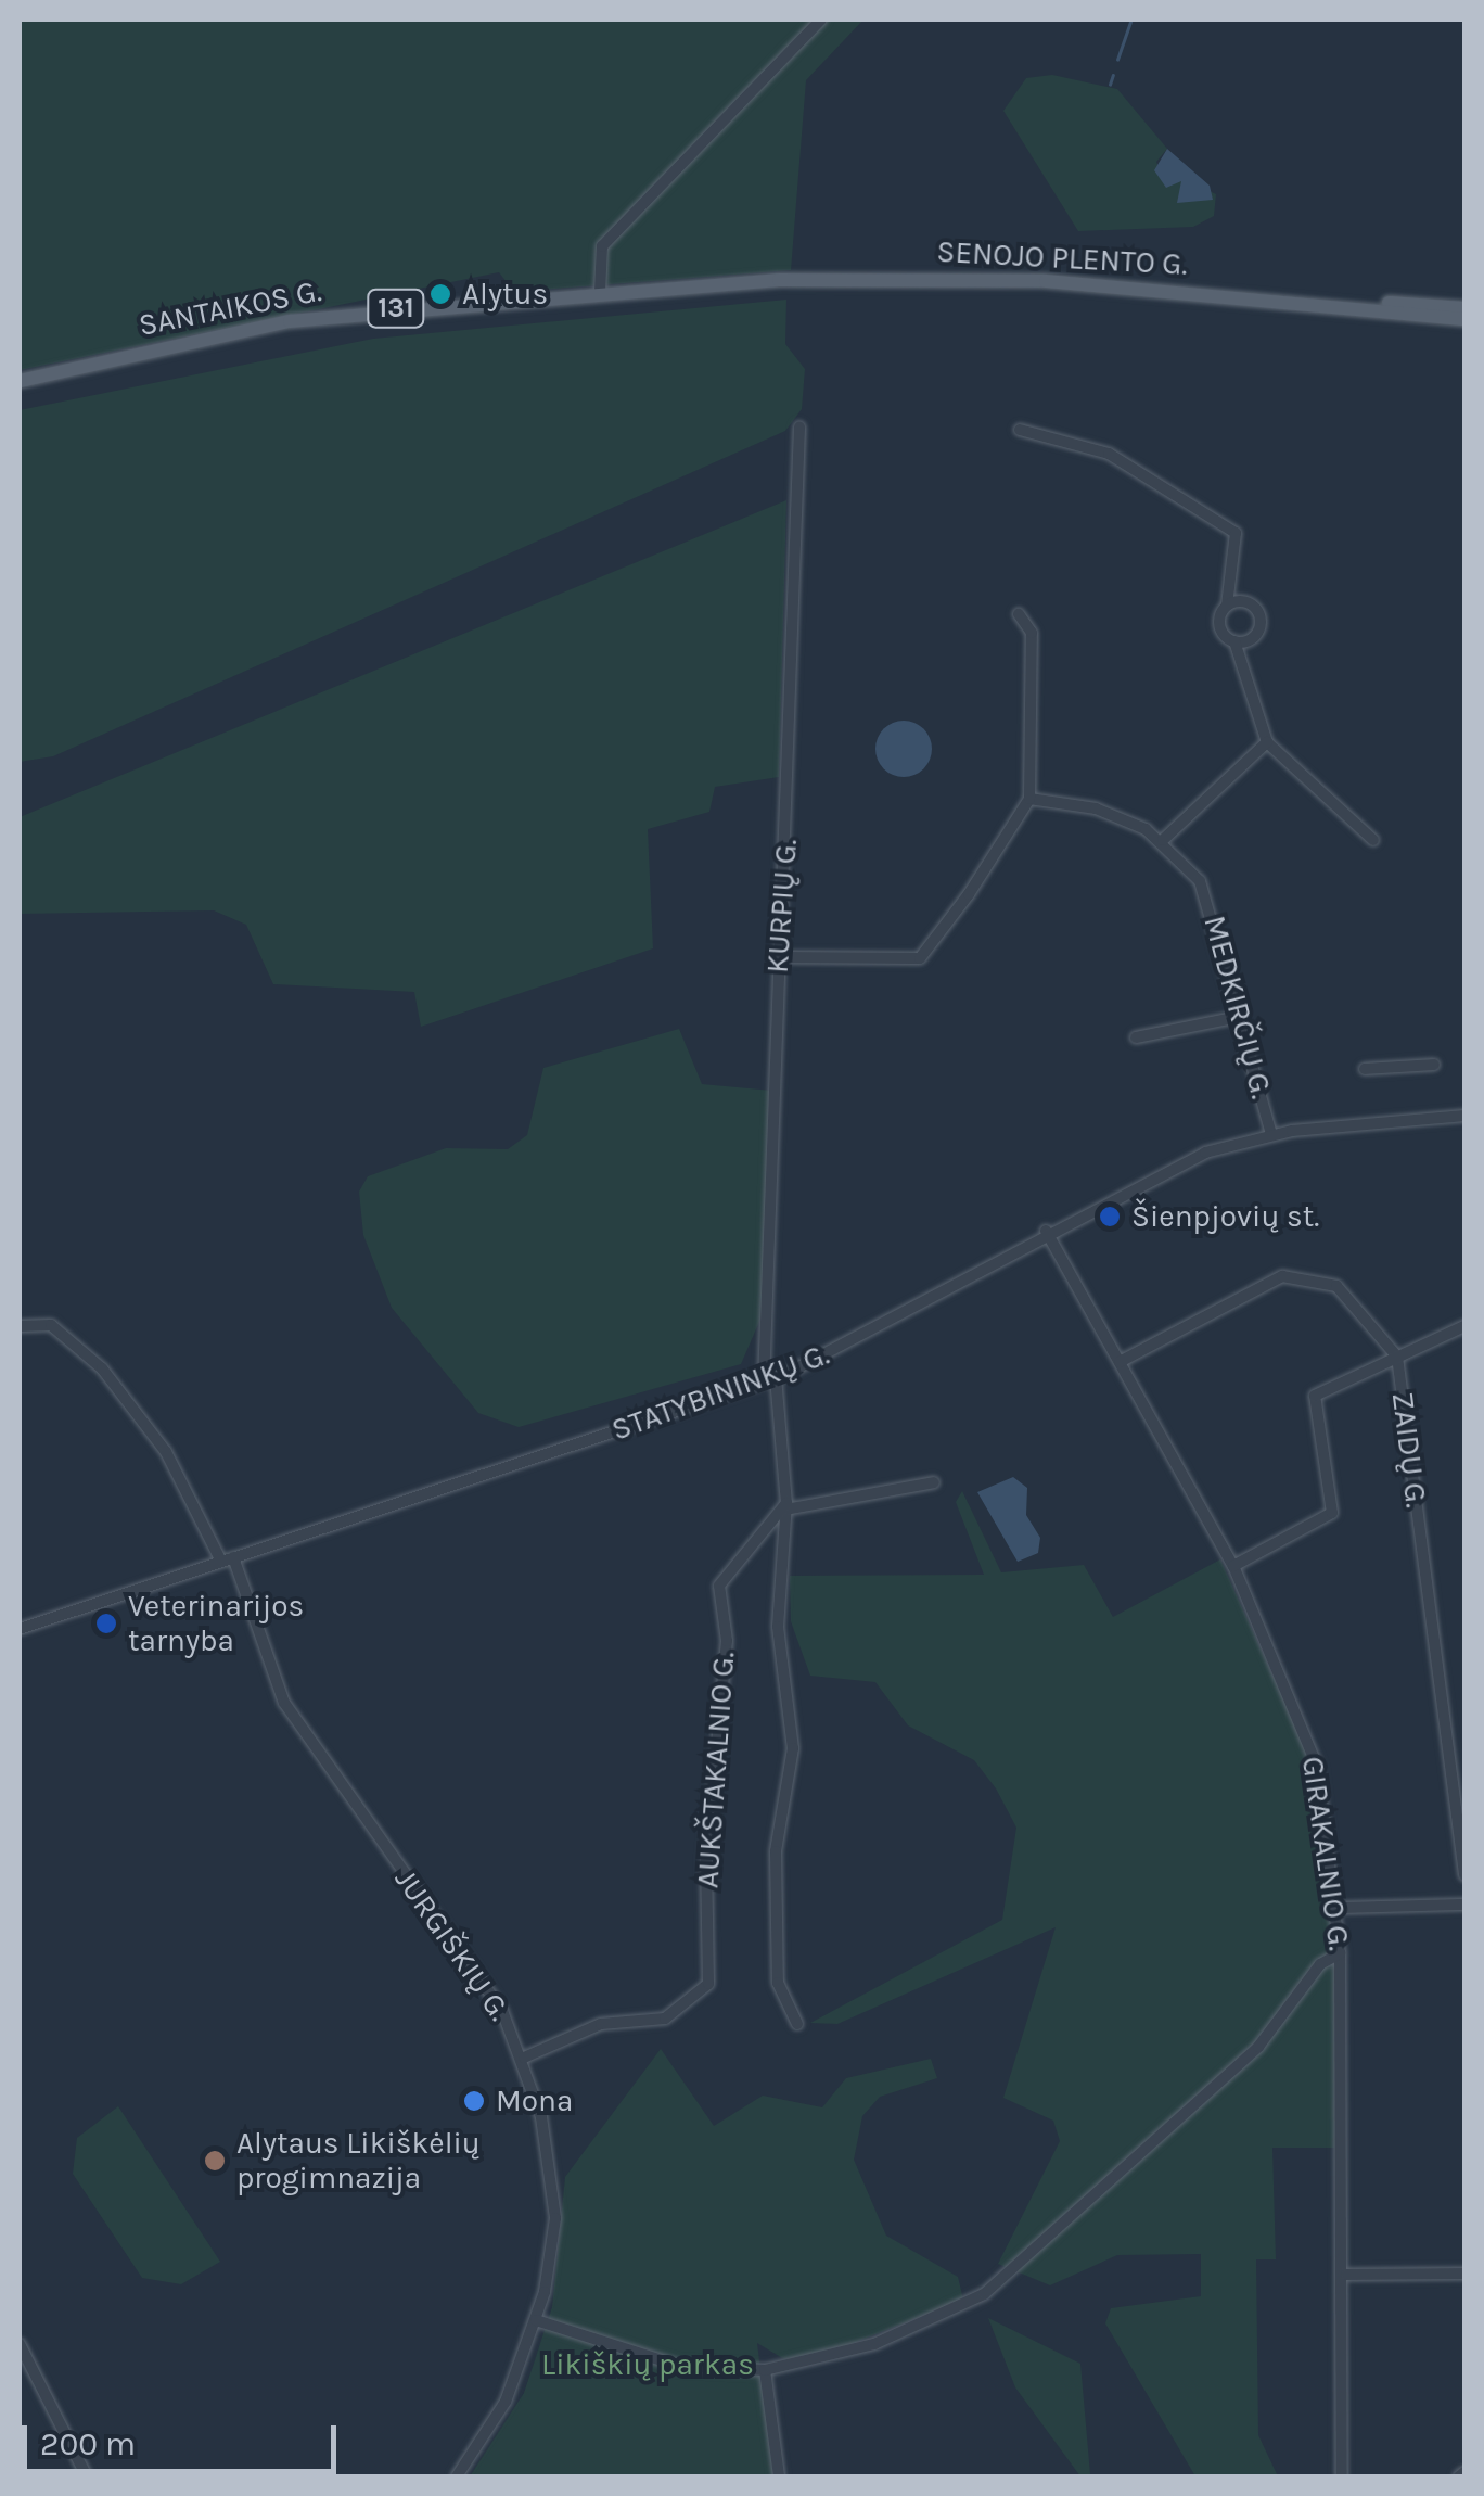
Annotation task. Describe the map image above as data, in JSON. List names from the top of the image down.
{
  "streets": {
    "main road": ["SENOJO PLENTO G.", "SANTAIKOS G.", "131"],
    "street": [
      "KURPIŲ G.",
      "MEDKIRČIŲ G.",
      "STATYBININKŲ G.",
      "ZAIDŲ G.",
      "AUKŠTAKALNIO G.",
      "GIRAKALNIO G.",
      "JURGIŠKIŲ G."
    ]
  },
  "crossings": [
    ["SENOJO PLENTO G.", "SANTAIKOS G."],
    ["KURPIŲ G.", "STATYBININKŲ G."],
    ["KURPIŲ G.", "AUKŠTAKALNIO G."],
    ["MEDKIRČIŲ G.", "STATYBININKŲ G."],
    ["STATYBININKŲ G.", "AUKŠTAKALNIO G."],
    ["STATYBININKŲ G.", "GIRAKALNIO G."],
    ["STATYBININKŲ G.", "JURGIŠKIŲ G."],
    ["ZAIDŲ G.", "GIRAKALNIO G."],
    ["AUKŠTAKALNIO G.", "JURGIŠKIŲ G."]
  ],
  "parks": ["Likiškių parkas"],
  "places": [
    "Alytus",
    "Šienpjovių st.",
    "Veterinarijos tarnyba",
    "Mona",
    "Alytaus Likiškėlių progimnazija"
  ],
  "scale_bar": "200 m"
}
